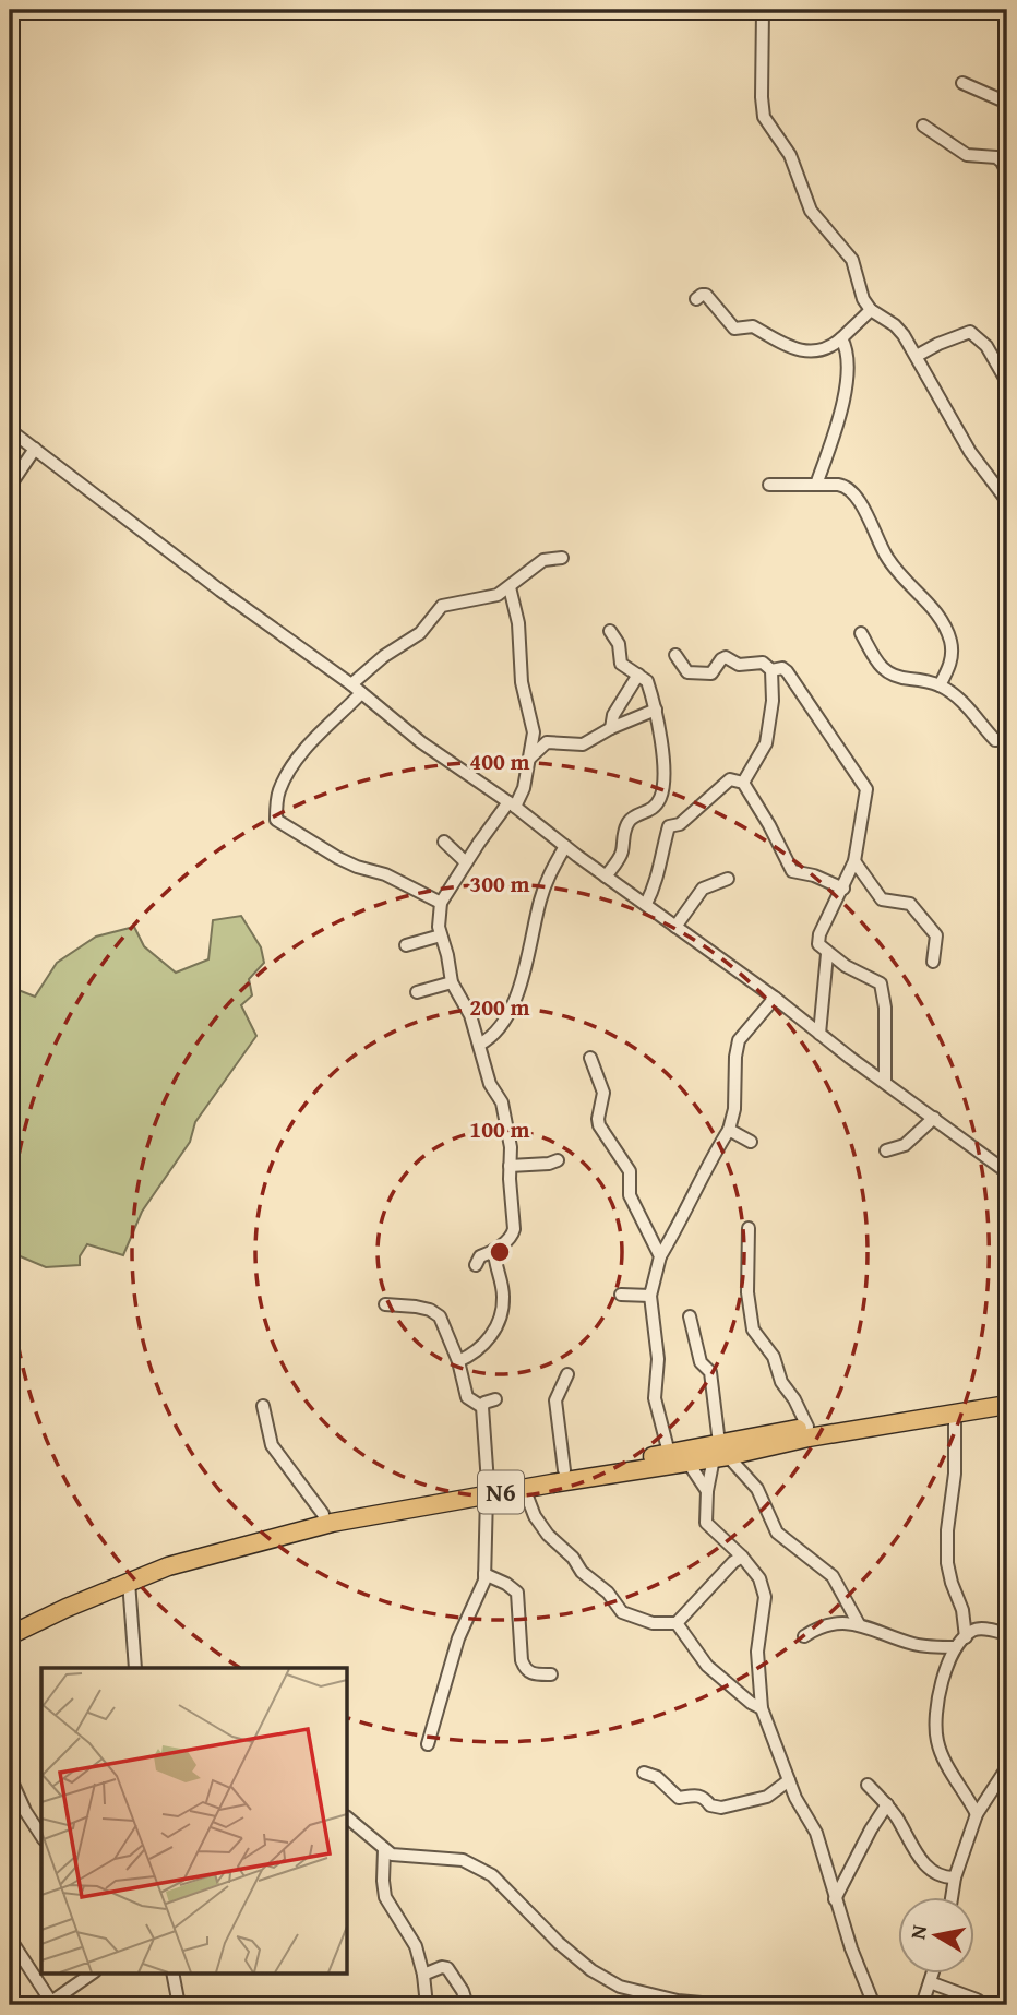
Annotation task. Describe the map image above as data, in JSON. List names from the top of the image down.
{
  "streets": {
    "highway": ["N6"]
  },
  "north": "left",
  "rings": [
    "400 m",
    "300 m",
    "200 m",
    "100 m"
  ]
}
